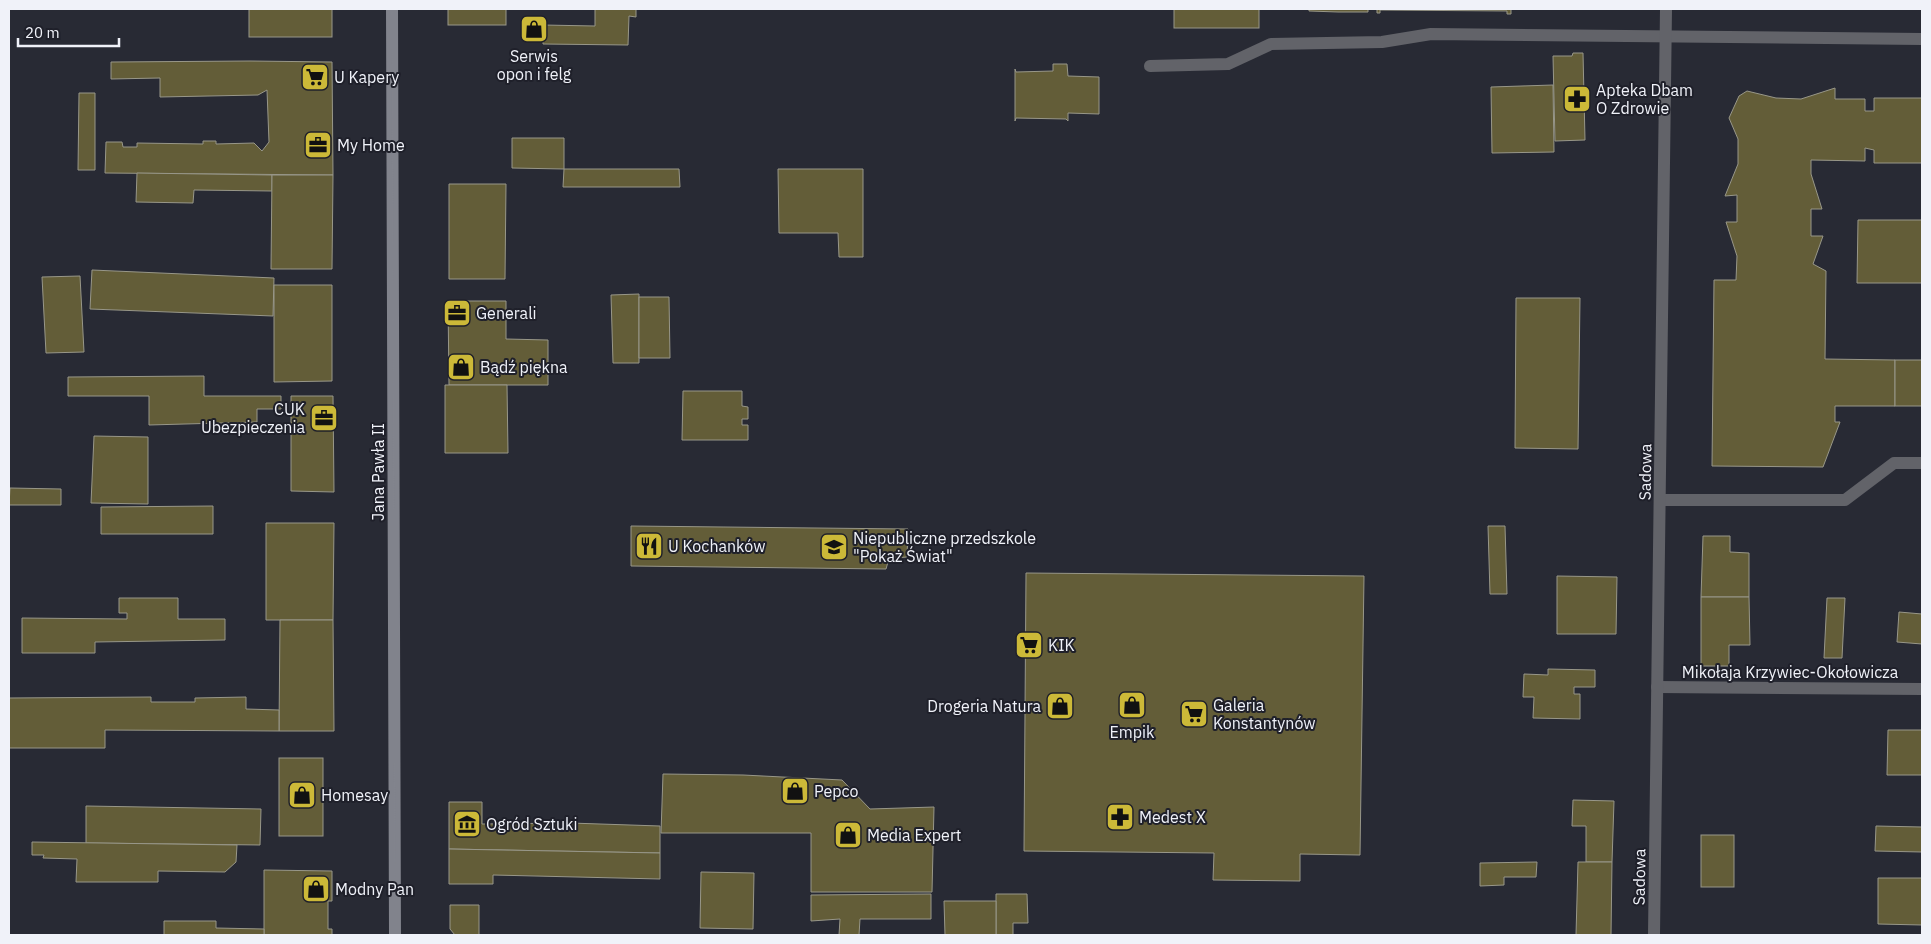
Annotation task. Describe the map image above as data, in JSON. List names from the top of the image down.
{
  "streets": {
    "main road": ["Jana Pawła II"],
    "street": ["Sadowa", "Mikołaja Krzywiec-Okołowicza"]
  },
  "crossings": [
    ["Sadowa", "Mikołaja Krzywiec-Okołowicza"]
  ],
  "places": {
    "shop": [
      "Serwis opon i felg",
      "Bądź piękna",
      "Empik",
      "Drogeria Natura",
      "Pepco",
      "Homesay",
      "Media Expert",
      "Modny Pan"
    ],
    "supermarket": ["U Kapery", "KIK", "Galeria Konstantynów"],
    "pharmacy": ["Apteka Dbam O Zdrowie", "Medest X"],
    "office": ["My Home", "Generali", "CUK Ubezpieczenia"],
    "restaurant": ["U Kochanków"],
    "school or university": ["Niepubliczne przedszkole \"Pokaż Świat\""],
    "museum": ["Ogród Sztuki"]
  },
  "scale_bar": "20 m"
}
